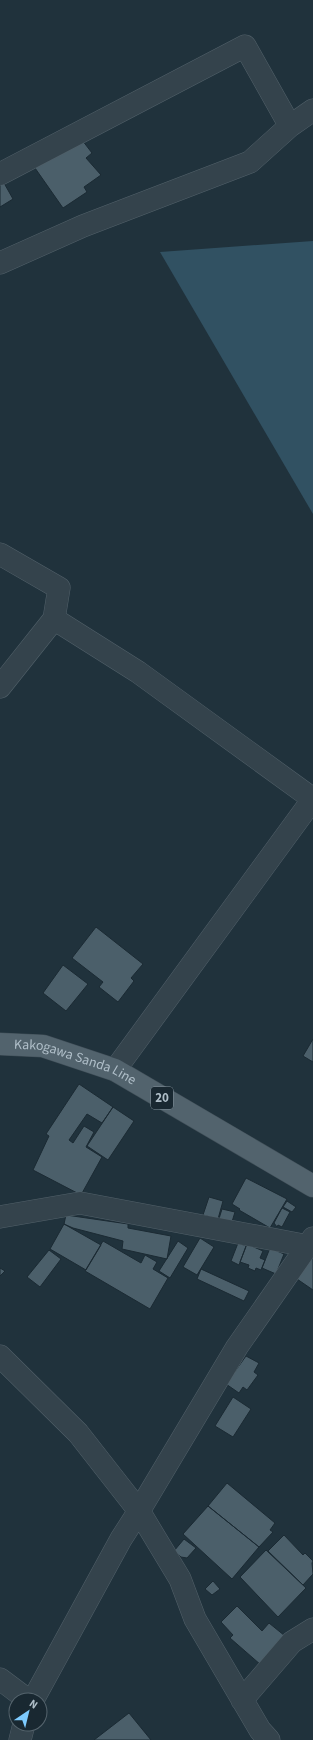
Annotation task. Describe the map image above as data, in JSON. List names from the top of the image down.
{
  "streets": {
    "main road": ["Kakogawa Sanda Line", "20"]
  },
  "north": "top right"
}
